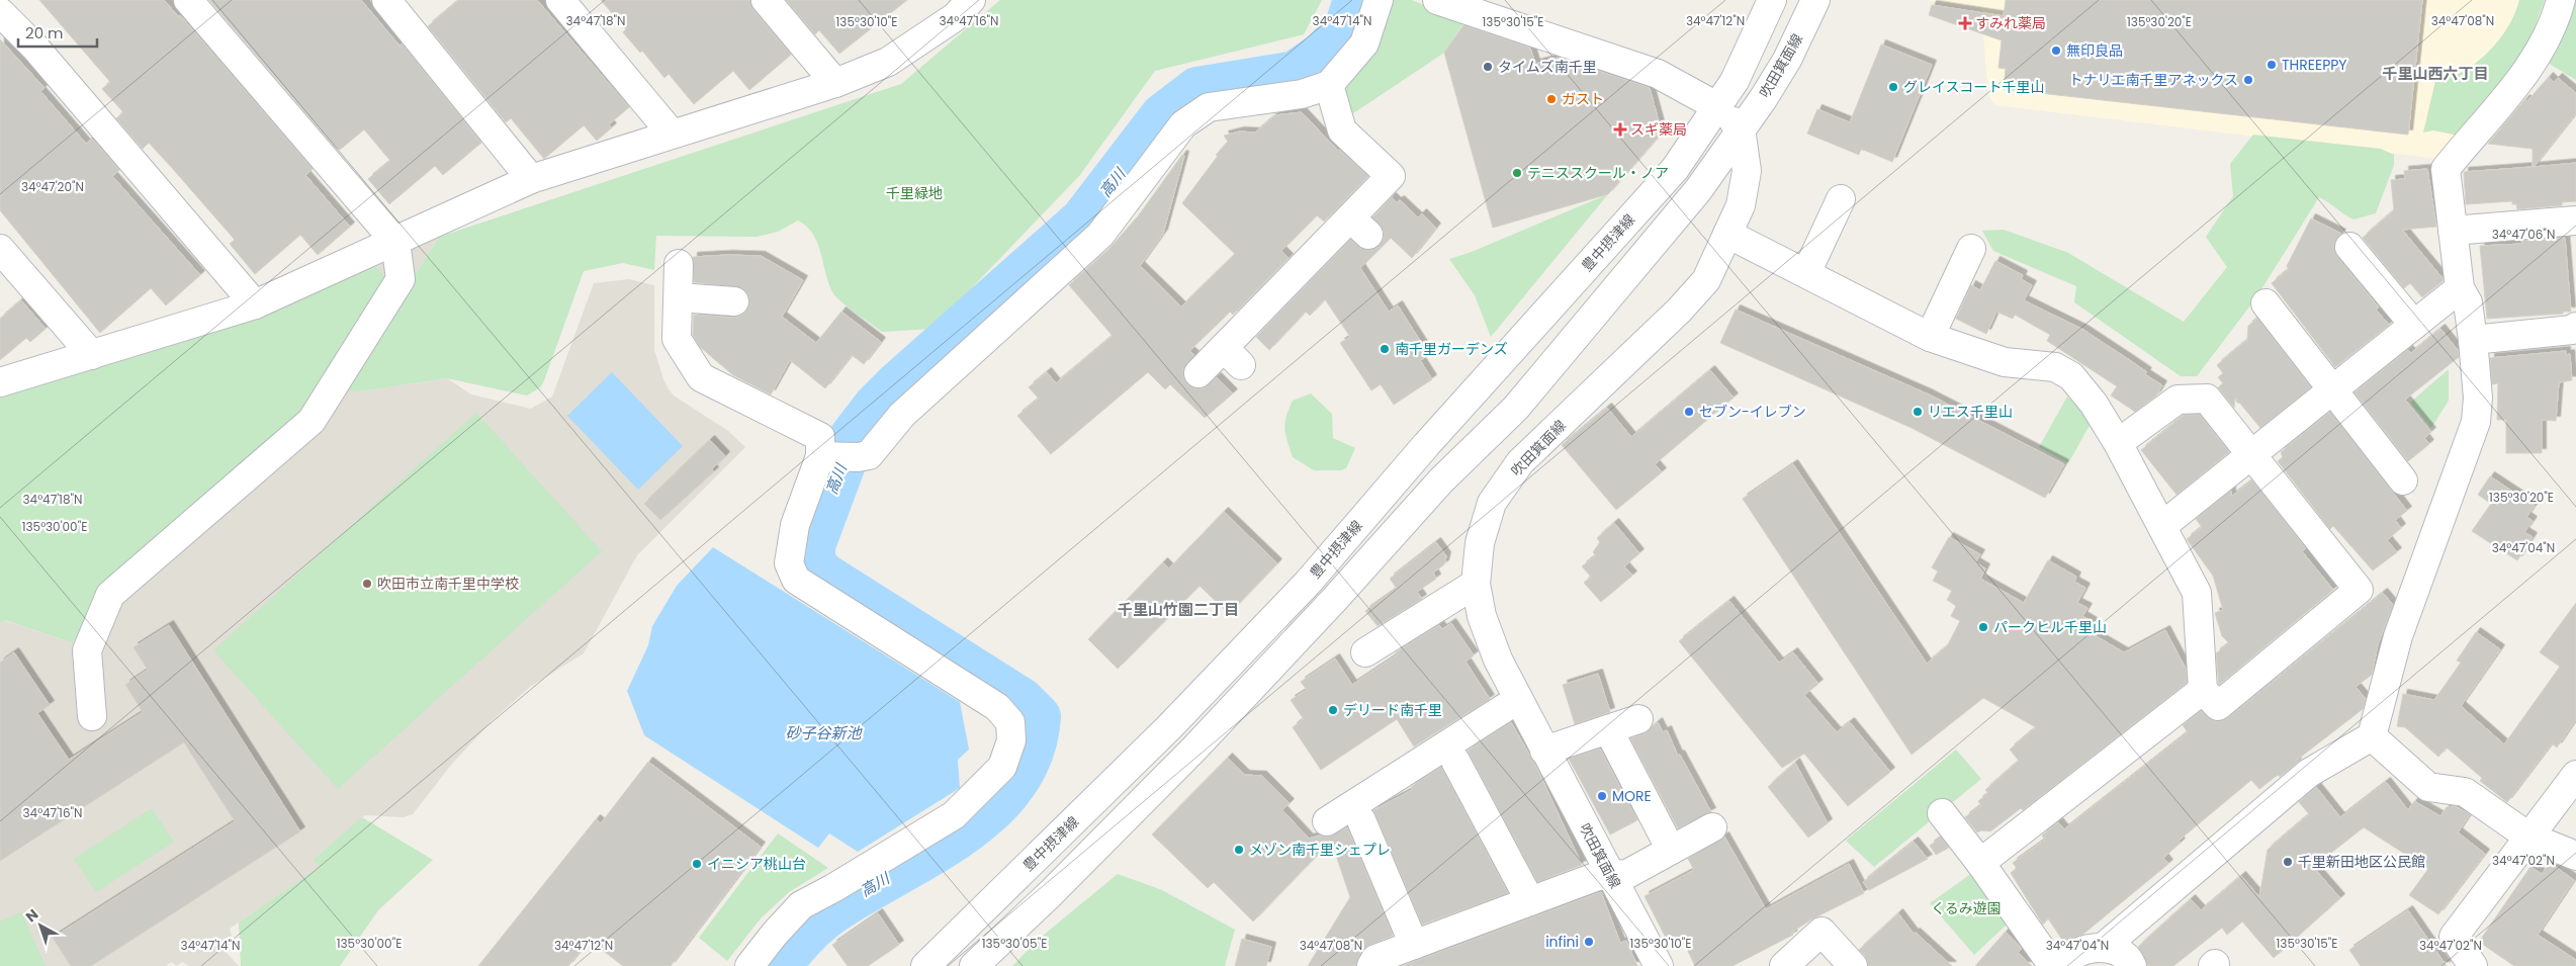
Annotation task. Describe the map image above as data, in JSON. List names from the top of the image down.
{
  "streets": {
    "street": ["吹田箕面線", "豊中摂津線"]
  },
  "districts": ["千里山西六丁目", "千里山竹園二丁目"],
  "water": ["高川", "砂子谷新池"],
  "parks": ["千里緑地", "くるみ遊園"],
  "places": {
    "health": ["すみれ薬局", "スギ薬局"],
    "other": [
      "無印良品",
      "THREEPPY",
      "タイムズ南千里",
      "トナリエ南千里アネックス",
      "グレイスコート千里山",
      "ガスト",
      "テニススクール・ノア",
      "南千里ガーデンズ",
      "セブン-イレブン",
      "リエス千里山",
      "吹田市立南千里中学校",
      "パークヒル千里山",
      "デリード南千里",
      "MORE",
      "メゾン南千里シェプレ",
      "千里新田地区公民館",
      "イニシア桃山台",
      "infini"
    ]
  },
  "scale_bar": "20 m",
  "north": "top left",
  "coordinates": [
    "34°47'18\"N",
    "34°47'16\"N",
    "34°47'14\"N",
    "34°47'12\"N",
    "34°47'08\"N",
    "135°30'10\"E",
    "135°30'20\"E",
    "135°30'15\"E",
    "34°47'20\"N",
    "34°47'06\"N",
    "135°30'00\"E",
    "34°47'04\"N",
    "34°47'02\"N",
    "135°30'05\"E"
  ]
}
